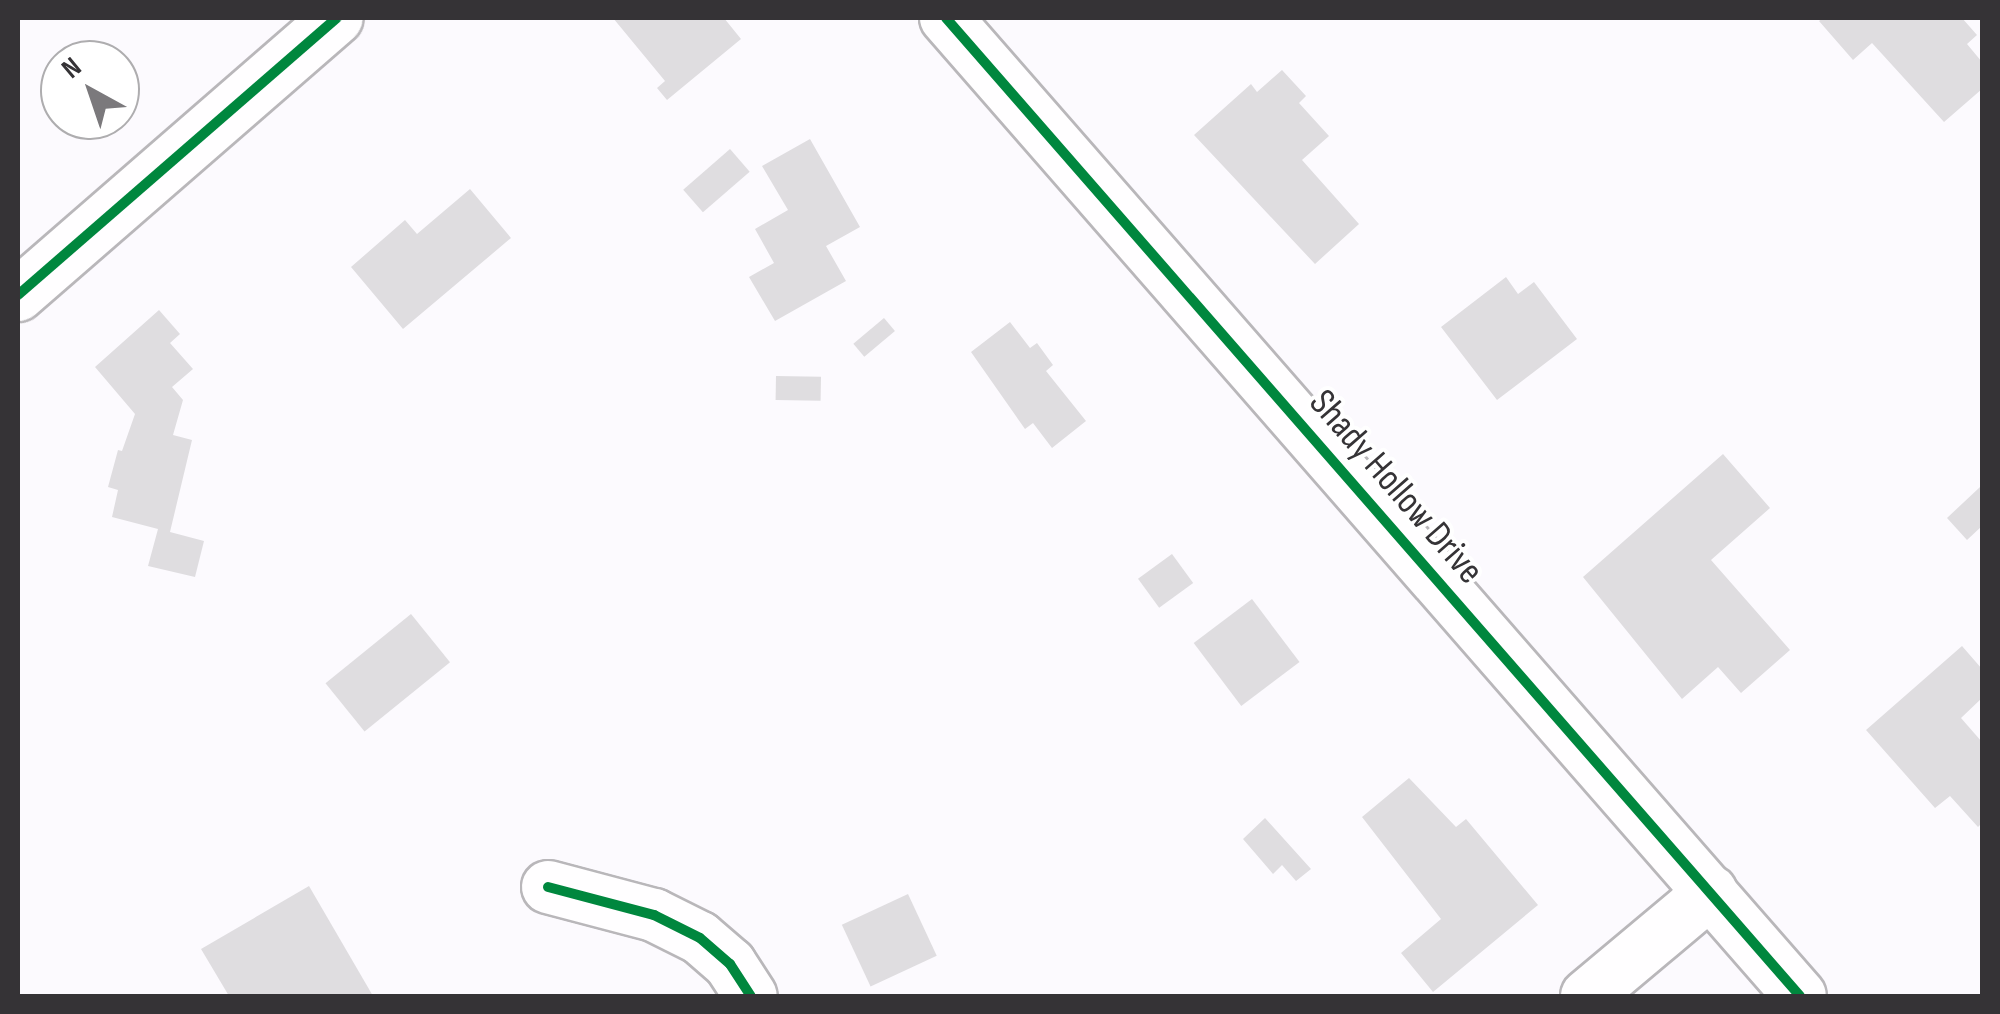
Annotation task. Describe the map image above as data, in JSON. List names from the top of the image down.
{
  "streets": {
    "street": ["Shady Hollow Drive"]
  },
  "north": "top left"
}
